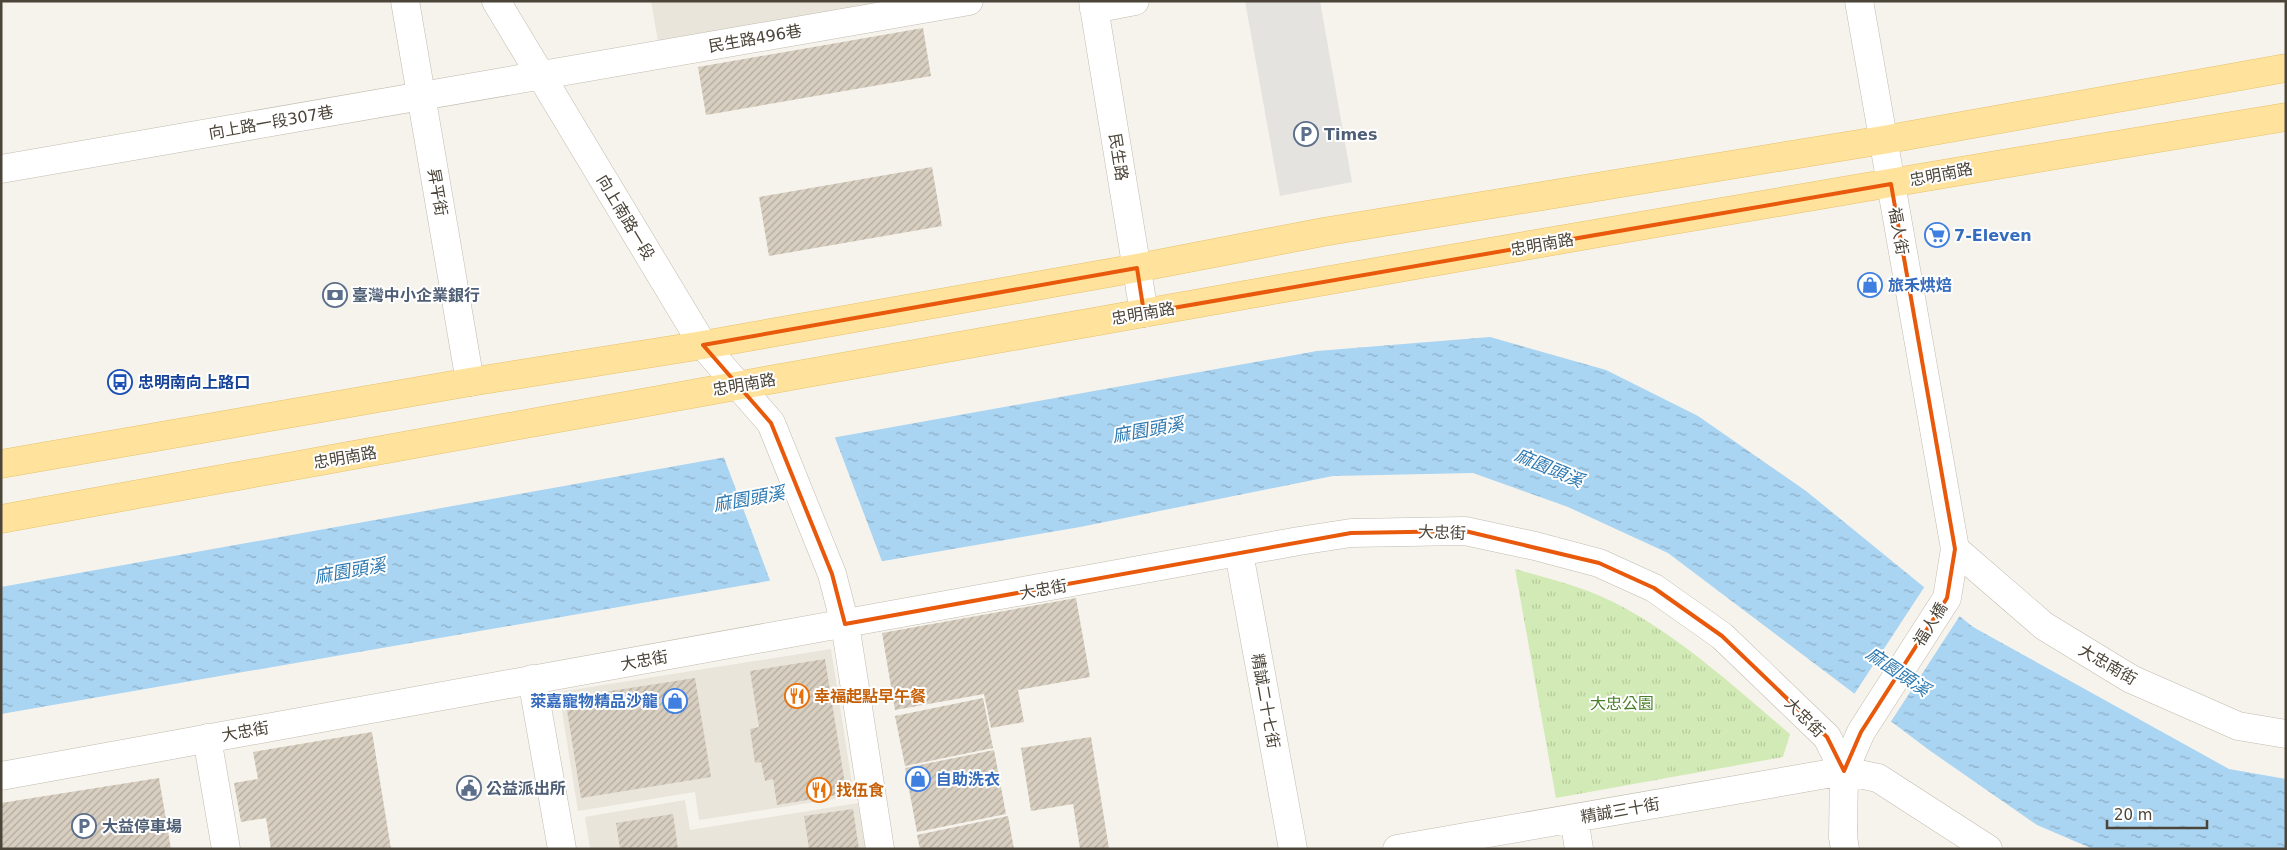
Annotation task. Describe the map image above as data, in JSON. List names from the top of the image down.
{
  "streets": {
    "main road": ["忠明南路"],
    "street": [
      "民生路496巷",
      "向上路一段307巷",
      "民生路",
      "昇平街",
      "向上南路一段",
      "福人街",
      "大忠街",
      "福人橋",
      "大忠南街",
      "精誠二十七街",
      "精誠三十街"
    ]
  },
  "crossings": [
    ["民生路496巷", "向上路一段307巷"],
    ["民生路496巷", "向上南路一段"],
    ["向上路一段307巷", "昇平街"],
    ["向上路一段307巷", "向上南路一段"],
    ["民生路", "忠明南路"],
    ["忠明南路", "向上南路一段"],
    ["忠明南路", "福人街"],
    ["向上南路一段", "大忠街"],
    ["福人街", "福人橋"],
    ["福人街", "大忠南街"],
    ["大忠街", "福人橋"],
    ["大忠街", "精誠二十七街"],
    ["大忠街", "精誠三十街"],
    ["福人橋", "大忠南街"],
    ["福人橋", "精誠三十街"]
  ],
  "water": ["麻園頭溪"],
  "parks": ["大忠公園"],
  "places": {
    "parking": ["Times", "大益停車場"],
    "supermarket": ["7-Eleven"],
    "shop": ["旅禾烘焙", "萊嘉寵物精品沙龍", "自助洗衣"],
    "bank": ["臺灣中小企業銀行"],
    "bus stop": ["忠明南向上路口"],
    "restaurant": ["幸福起點早午餐", "找伍食"],
    "public building": ["公益派出所"]
  },
  "scale_bar": "20 m"
}
